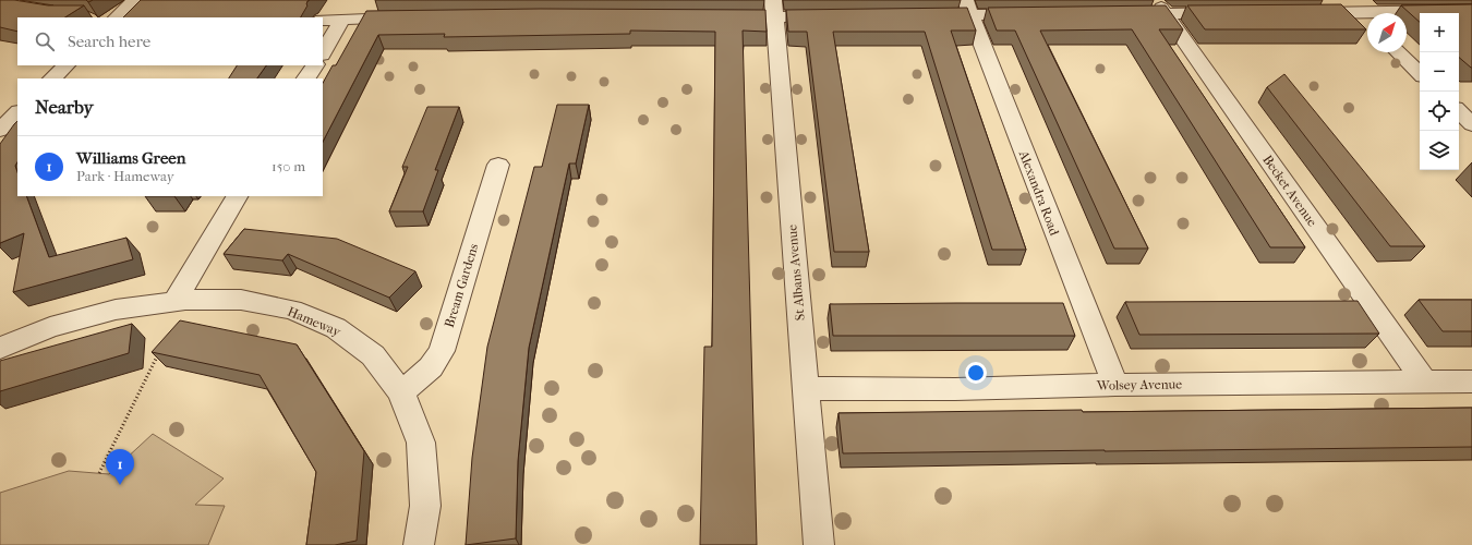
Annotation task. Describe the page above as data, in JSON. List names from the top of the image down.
{
  "streets": {
    "street": [
      "Becket Avenue",
      "Alexandra Road",
      "St Albans Avenue",
      "Bream Gardens",
      "Hameway",
      "Wolsey Avenue"
    ]
  },
  "crossings": [
    ["Becket Avenue", "Wolsey Avenue"],
    ["Alexandra Road", "Wolsey Avenue"],
    ["St Albans Avenue", "Wolsey Avenue"],
    ["Bream Gardens", "Hameway"]
  ],
  "north": "top right",
  "page": {
    "map_buttons": ["+", "−"],
    "search": "Search here",
    "heading": "Nearby",
    "list": [
      {
        "mark": "1",
        "name": "Williams Green",
        "note": "Park · Hameway",
        "value": "150 m"
      }
    ],
    "pins": "1"
  }
}
